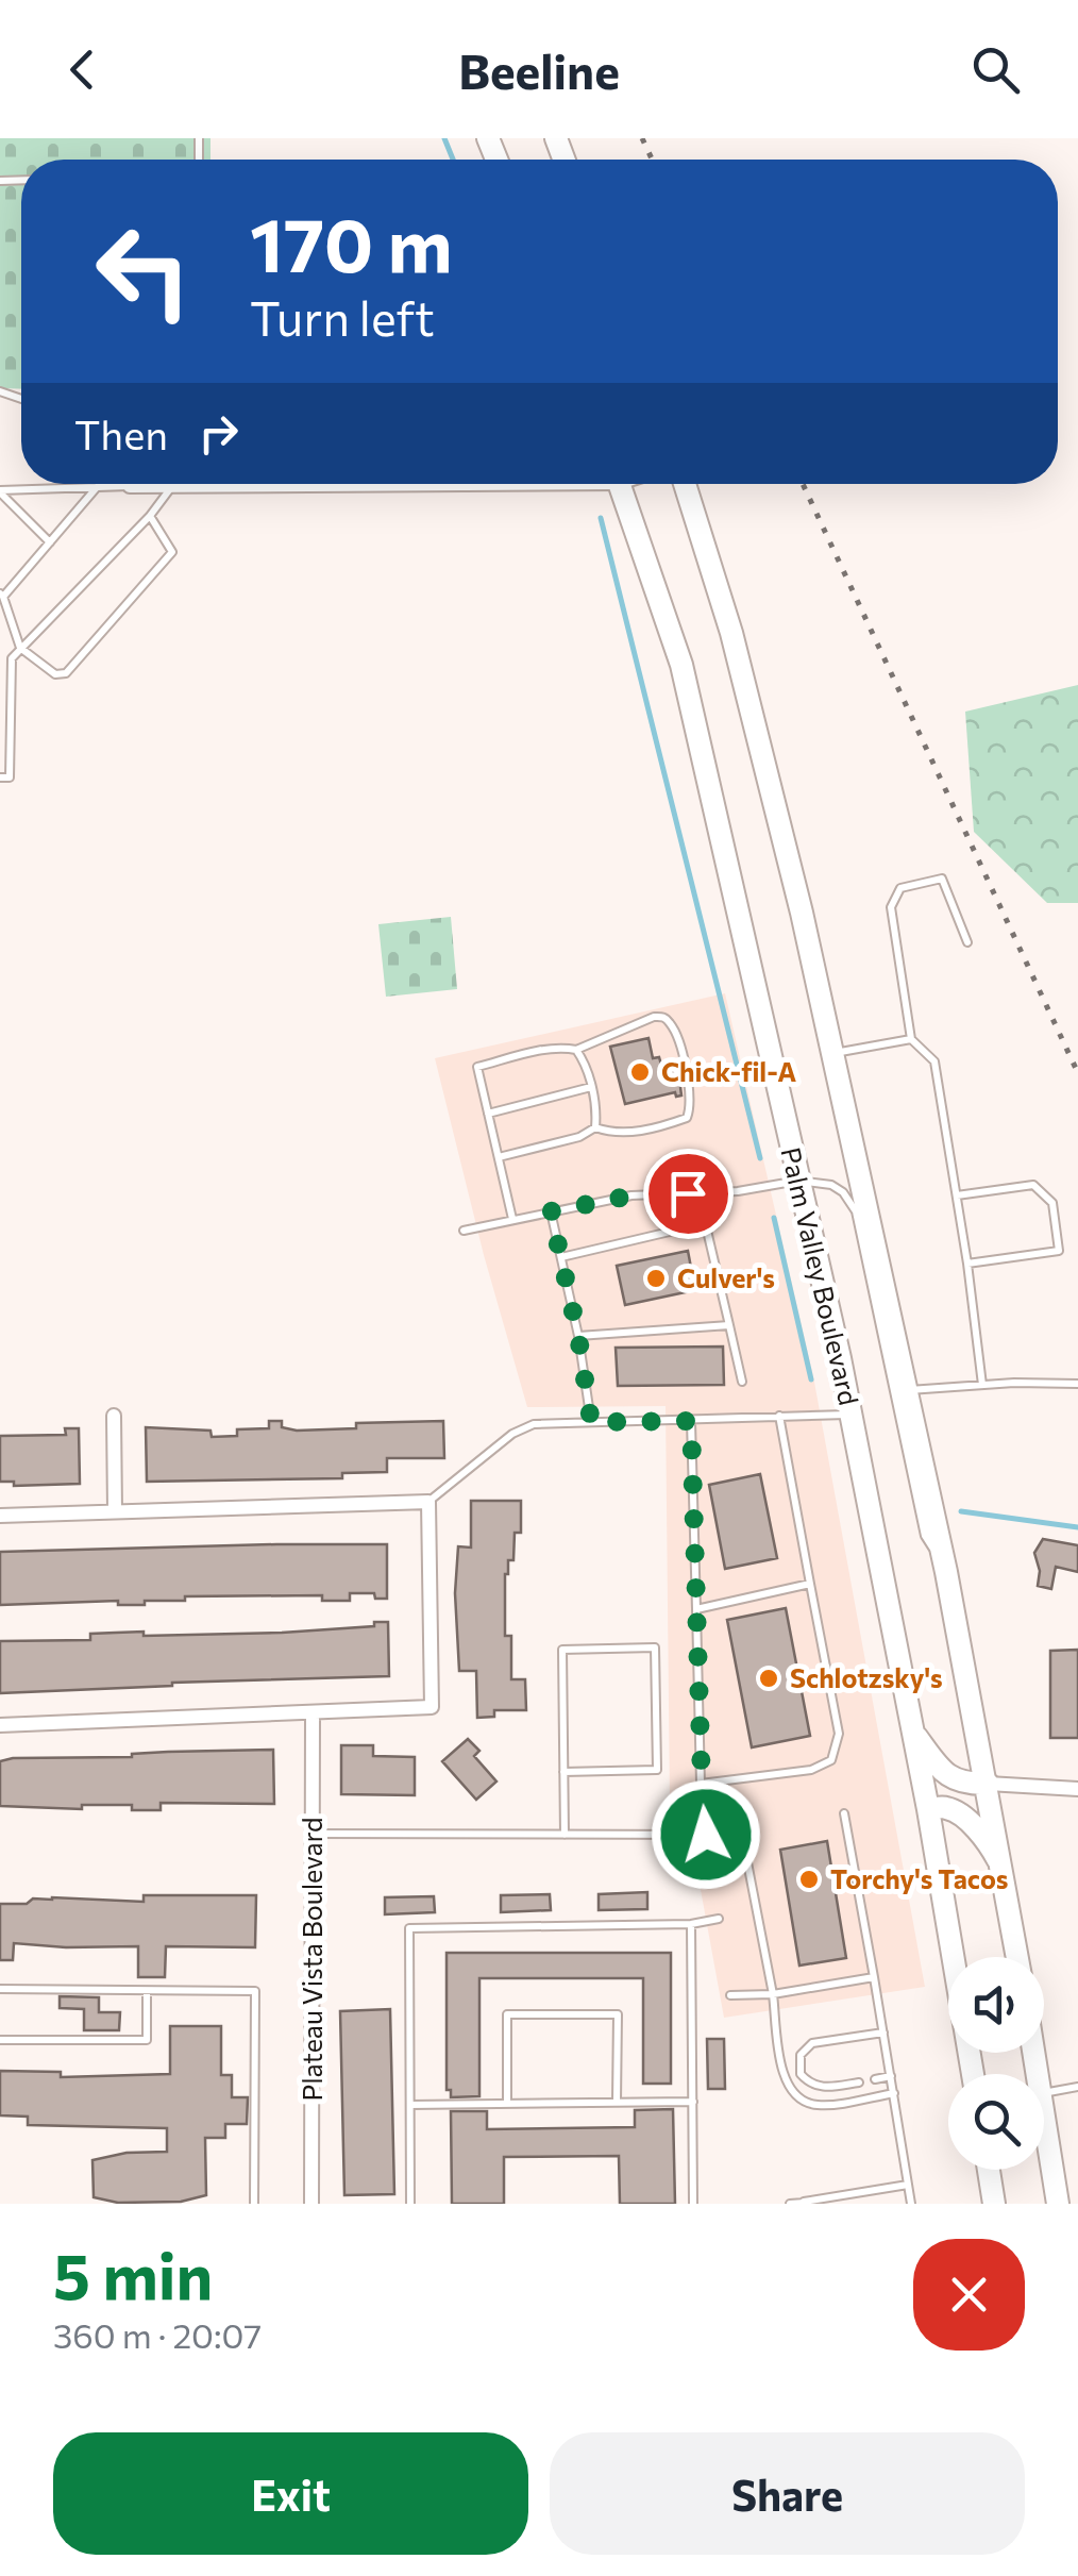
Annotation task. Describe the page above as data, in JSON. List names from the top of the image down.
{
  "streets": {
    "highway": ["Palm Valley Boulevard"],
    "street": ["Plateau Vista Boulevard"]
  },
  "places": [
    "Chick-fil-A",
    "Culver's",
    "Schlotzsky's",
    "Torchy's Tacos"
  ],
  "page": {
    "header": "Beeline",
    "turn": ["170 m", "Turn left"],
    "then": "Then",
    "heading": ["5 min", "360 m · 20:07"],
    "buttons": ["Exit", "Share"]
  }
}
